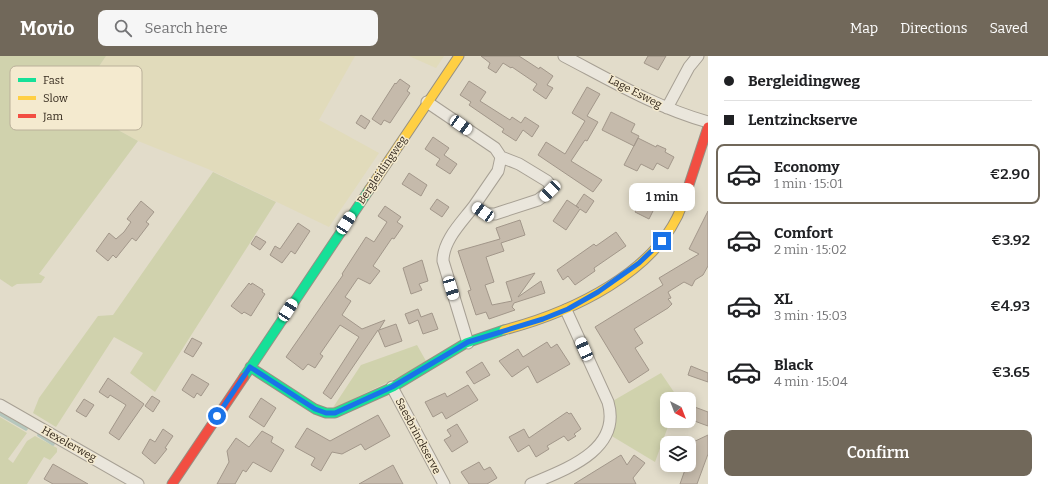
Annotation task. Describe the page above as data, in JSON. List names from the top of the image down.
{
  "streets": {
    "street": [
      "Lage Esweg",
      "Bergleidingweg",
      "Saesbrinckserve",
      "Hexelerweg"
    ]
  },
  "legend": ["Fast", "Slow", "Jam"],
  "north": "bottom right",
  "page": {
    "header": "Movio",
    "search": "Search here",
    "nav": ["Map", "Directions", "Saved"],
    "banner": ["Bergleidingweg", "Lentzinckserve"],
    "list": [
      {
        "name": "Economy",
        "note": "1 min · 15:01",
        "value": "€2.90"
      },
      {
        "name": "Comfort",
        "note": "2 min · 15:02",
        "value": "€3.92"
      },
      {
        "name": "XL",
        "note": "3 min · 15:03",
        "value": "€4.93"
      },
      {
        "name": "Black",
        "note": "4 min · 15:04",
        "value": "€3.65"
      }
    ],
    "bubble": "1 min",
    "buttons": "Confirm"
  }
}
